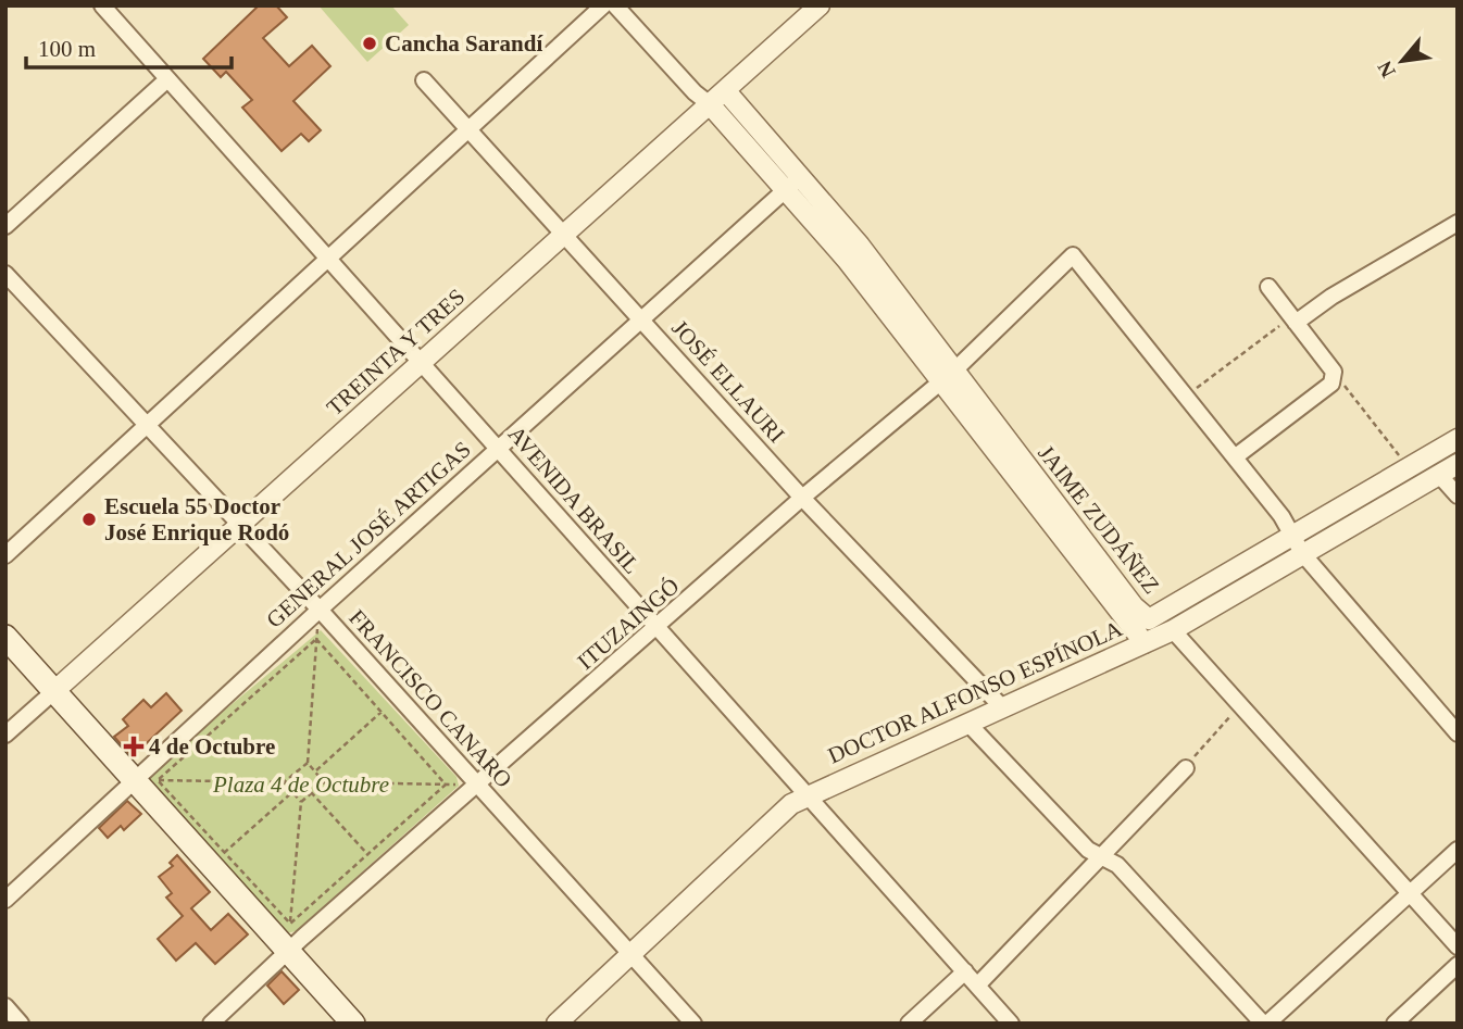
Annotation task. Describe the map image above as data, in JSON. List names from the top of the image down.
{
  "streets": {
    "street": [
      "TREINTA Y TRES",
      "JOSÉ ELLAURI",
      "AVENIDA BRASIL",
      "JAIME ZUDÁÑEZ",
      "GENERAL JOSÉ ARTIGAS",
      "ITUZAINGÓ",
      "DOCTOR ALFONSO ESPÍNOLA",
      "FRANCISCO CANARO"
    ]
  },
  "crossings": [
    ["TREINTA Y TRES", "JOSÉ ELLAURI"],
    ["TREINTA Y TRES", "AVENIDA BRASIL"],
    ["TREINTA Y TRES", "JAIME ZUDÁÑEZ"],
    ["TREINTA Y TRES", "FRANCISCO CANARO"],
    ["JOSÉ ELLAURI", "GENERAL JOSÉ ARTIGAS"],
    ["JOSÉ ELLAURI", "ITUZAINGÓ"],
    ["JOSÉ ELLAURI", "DOCTOR ALFONSO ESPÍNOLA"],
    ["AVENIDA BRASIL", "GENERAL JOSÉ ARTIGAS"],
    ["AVENIDA BRASIL", "ITUZAINGÓ"],
    ["AVENIDA BRASIL", "DOCTOR ALFONSO ESPÍNOLA"],
    ["JAIME ZUDÁÑEZ", "GENERAL JOSÉ ARTIGAS"],
    ["JAIME ZUDÁÑEZ", "ITUZAINGÓ"],
    ["JAIME ZUDÁÑEZ", "DOCTOR ALFONSO ESPÍNOLA"],
    ["GENERAL JOSÉ ARTIGAS", "FRANCISCO CANARO"],
    ["ITUZAINGÓ", "FRANCISCO CANARO"],
    ["DOCTOR ALFONSO ESPÍNOLA", "FRANCISCO CANARO"]
  ],
  "parks": ["Plaza 4 de Octubre"],
  "places": {
    "other": ["Cancha Sarandí", "Escuela 55 Doctor José Enrique Rodó"],
    "health": ["4 de Octubre"]
  },
  "scale_bar": "100 m",
  "north": "bottom left"
}
